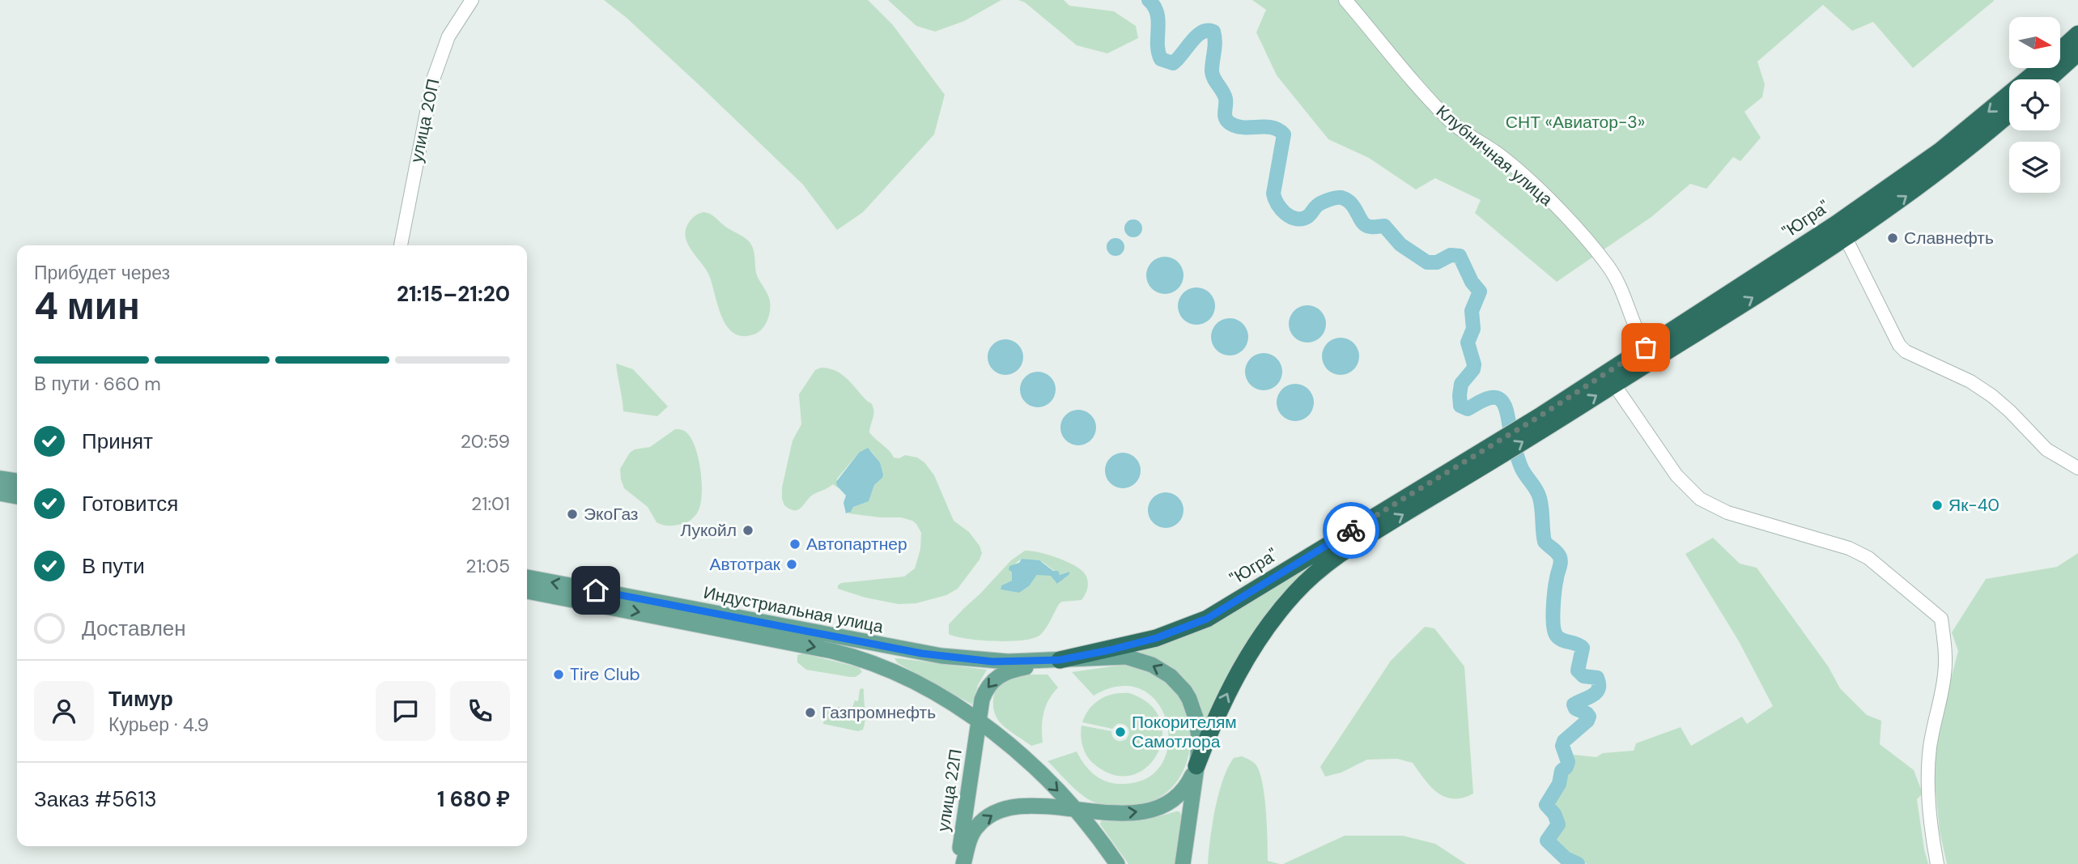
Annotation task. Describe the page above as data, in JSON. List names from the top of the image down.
{
  "streets": {
    "highway": ["\"Югра\""],
    "main road": ["Индустриальная улица", "улица 22П"],
    "street": ["улица 20П", "Клубничная улица"]
  },
  "crossings": [
    ["Клубничная улица", "\"Югра\""],
    ["\"Югра\"", "Индустриальная улица"],
    ["\"Югра\"", "улица 22П"],
    ["Индустриальная улица", "улица 22П"]
  ],
  "one_way": ["улица 22П"],
  "parks": ["СНТ «Авиатор-3»"],
  "places": [
    "Славнефть",
    "Як-40",
    "ЭкоГаз",
    "Лукойл",
    "Автопартнер",
    "Автотрак",
    "Tire Club",
    "Газпромнефть",
    "Покорителям Самотлора"
  ],
  "north": "right",
  "page": {
    "heading": ["4 мин", "Прибудет через", "21:15–21:20"],
    "panel": [
      "Тимур",
      "Курьер · 4.9",
      "Заказ #5613",
      "1 680 ₽"
    ],
    "bar": "В пути · 660 m",
    "list": [
      ["Принят", "20:59"],
      ["Готовится", "21:01"],
      ["В пути", "21:05"],
      "Доставлен"
    ]
  }
}
